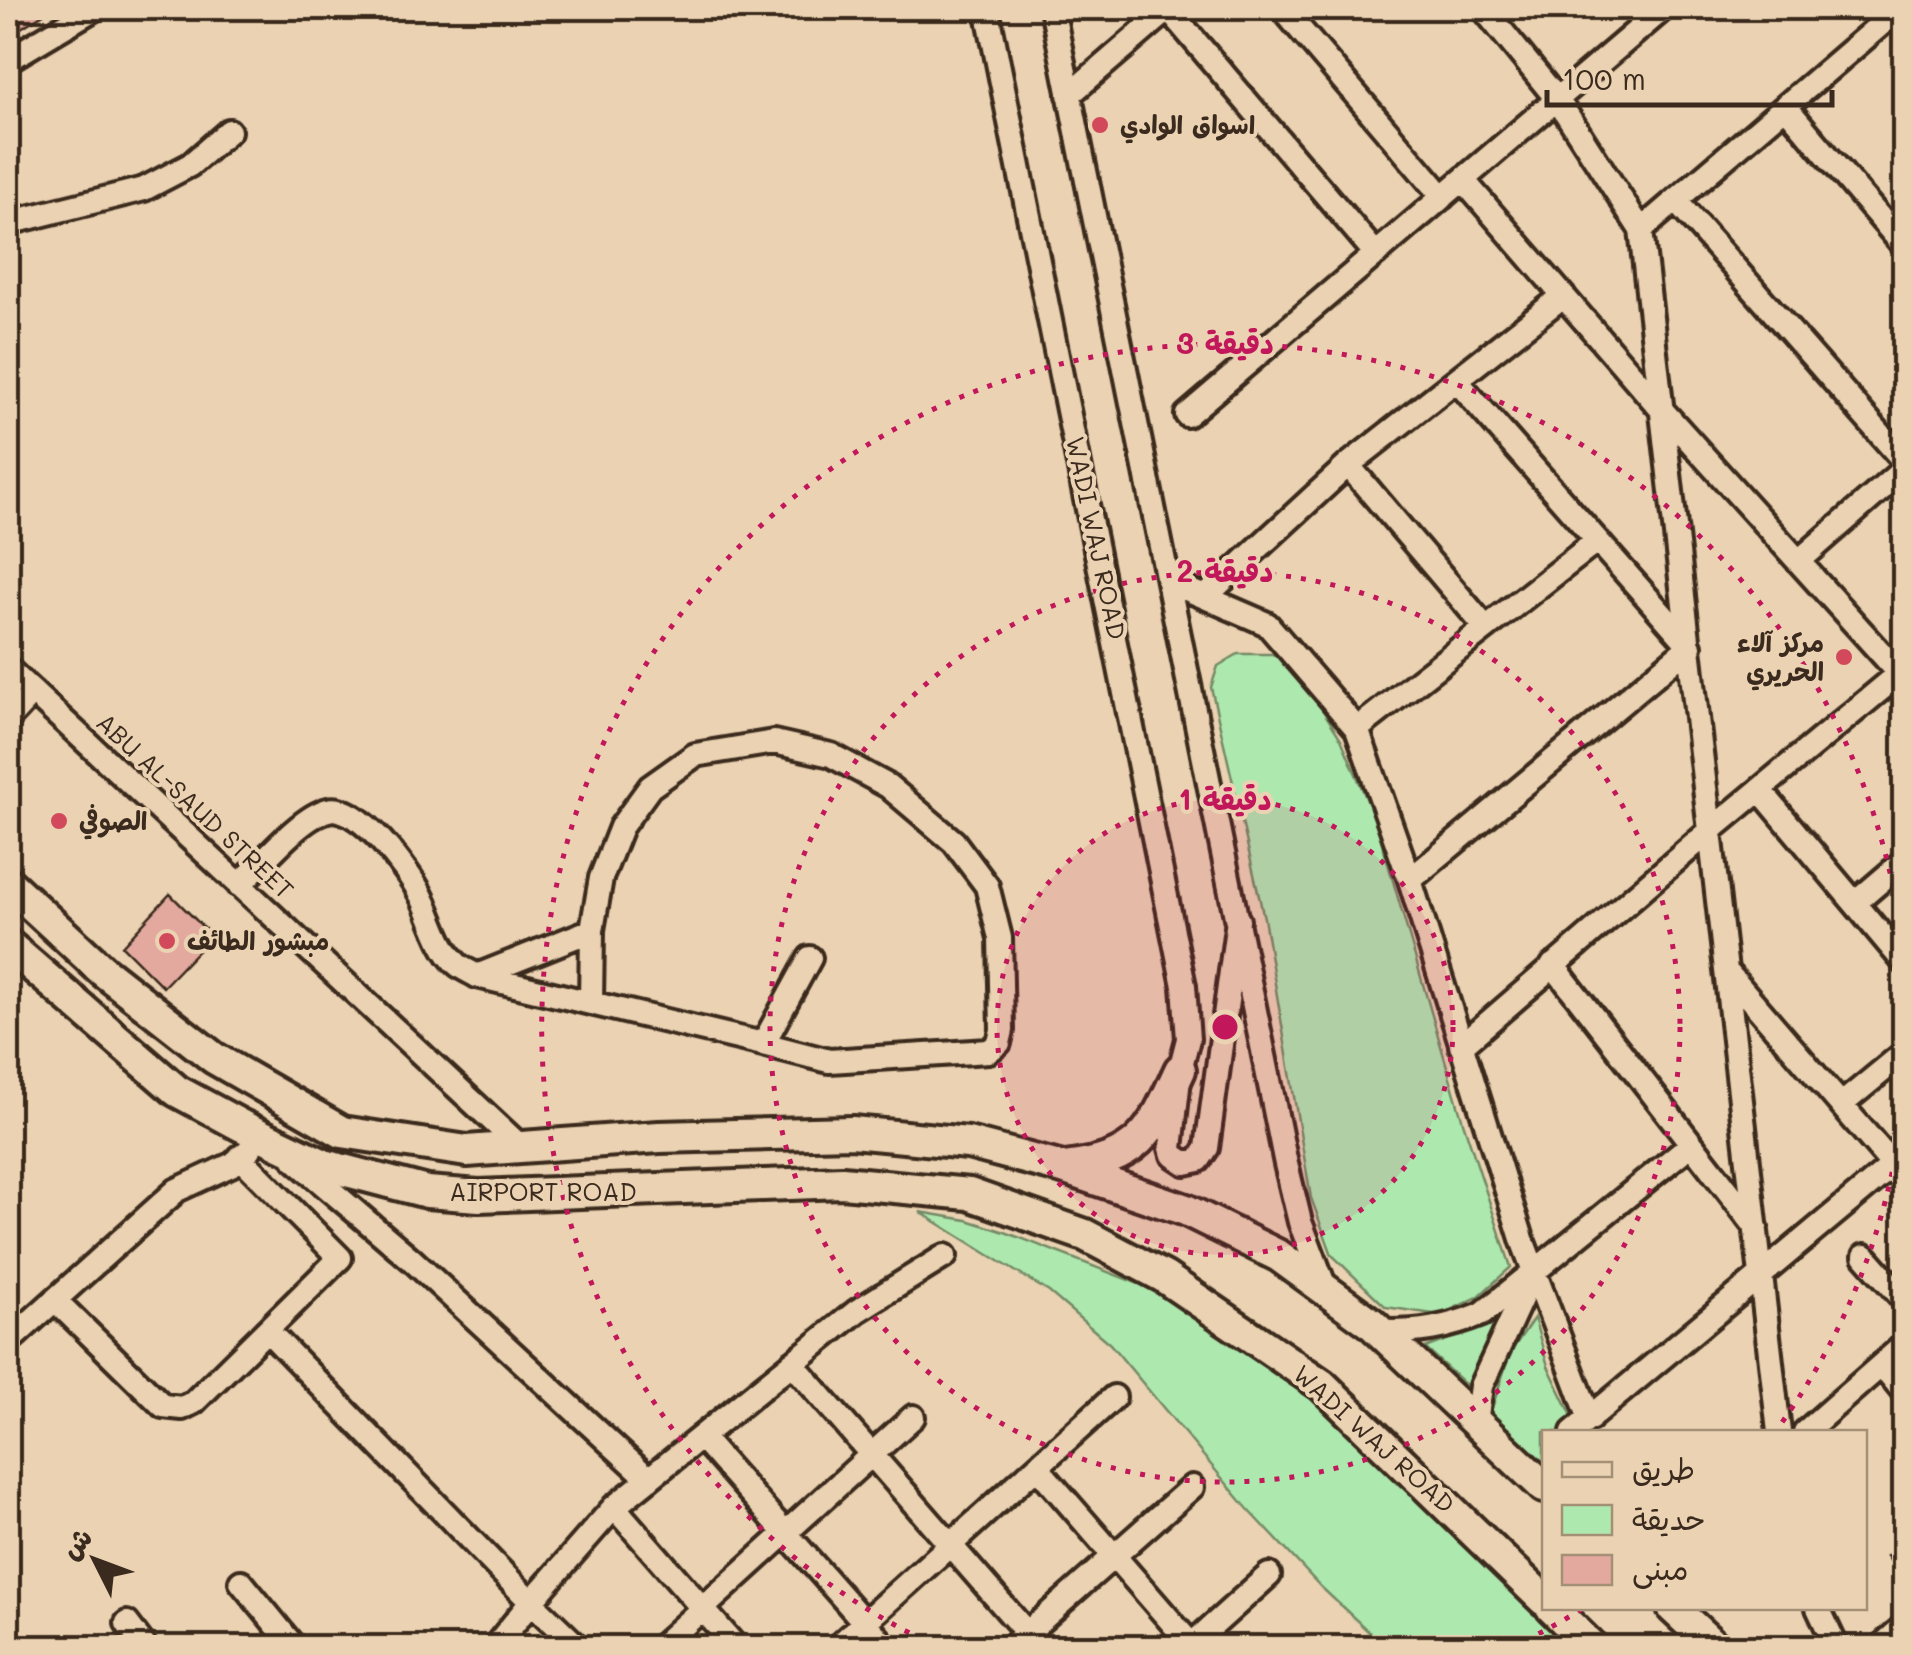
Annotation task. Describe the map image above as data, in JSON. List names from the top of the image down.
{
  "streets": {
    "main road": ["WADI WAJ ROAD", "AIRPORT ROAD"],
    "street": ["ABU AL-SAUD STREET"]
  },
  "crossings": [
    ["WADI WAJ ROAD", "AIRPORT ROAD"],
    ["ABU AL-SAUD STREET", "AIRPORT ROAD"]
  ],
  "places": [
    "اسواق الوادي",
    "مركز آلاء الحريري",
    "الصوفي",
    "مبشور الطائف"
  ],
  "legend": ["طريق", "حديقة", "مبنى"],
  "scale_bar": "100 m",
  "north": "top left",
  "rings": ["3 دقيقة", "2 دقيقة", "1 دقيقة"]
}
